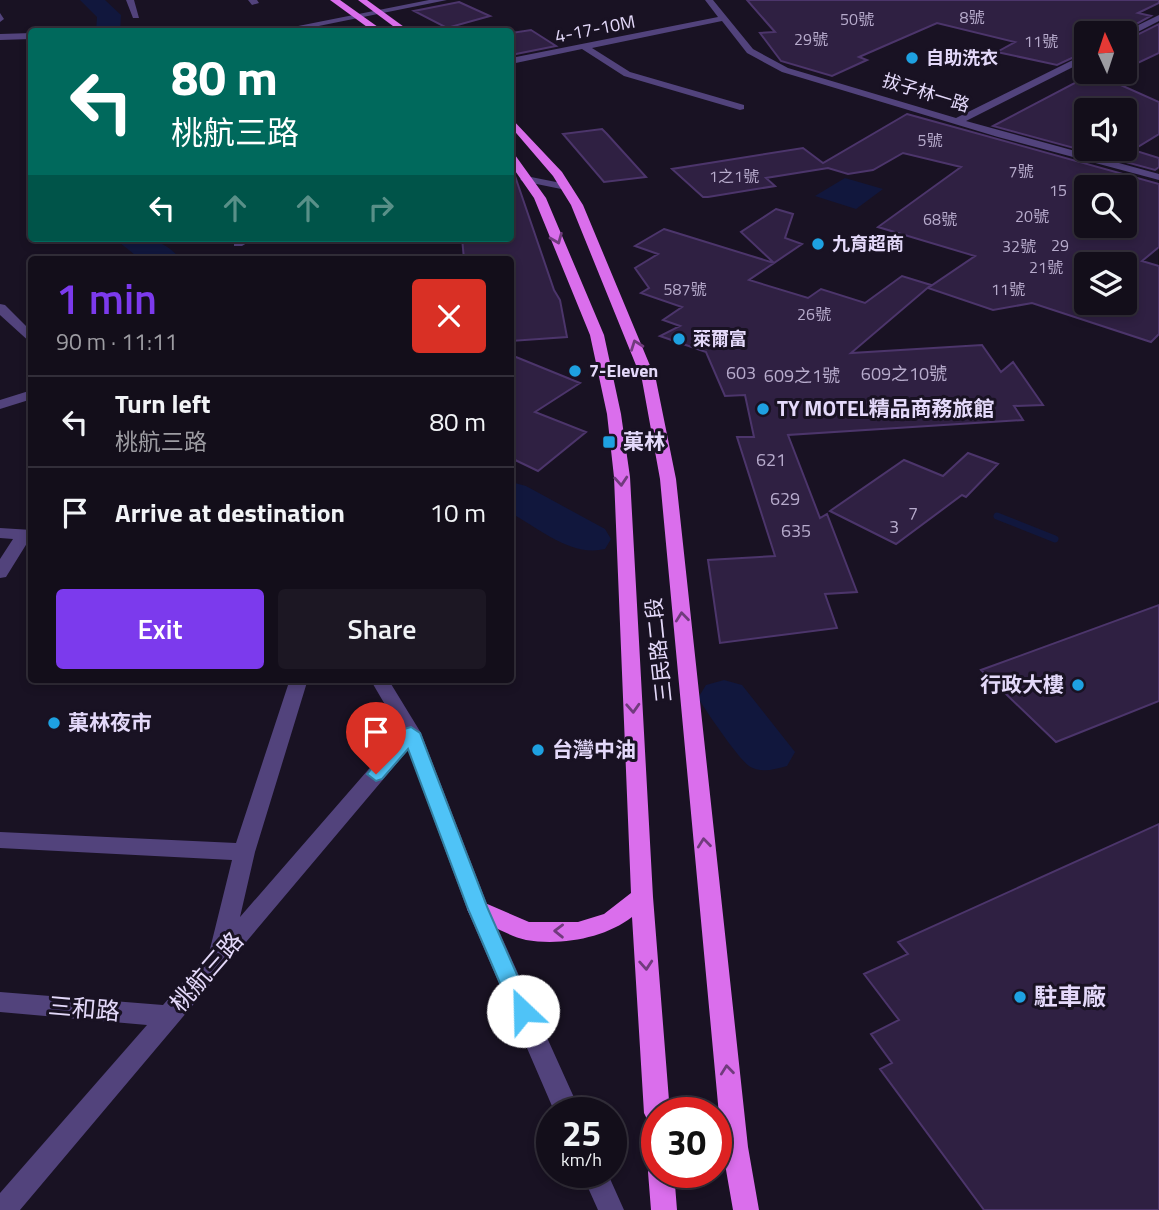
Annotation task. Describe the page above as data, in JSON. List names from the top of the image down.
{
  "streets": {
    "main road": ["三民路二段"],
    "street": [
      "4-17-10M",
      "拔子林一路",
      "桃航三路",
      "三和路"
    ]
  },
  "crossings": [
    ["4-17-10M", "拔子林一路"],
    ["桃航三路", "三和路"]
  ],
  "places": {
    "other": [
      "自助洗衣",
      "九育超商",
      "萊爾富",
      "7-Eleven",
      "TY MOTEL精品商務旅館",
      "行政大樓",
      "菓林夜市",
      "台灣中油",
      "駐車廠"
    ],
    "transit": ["菓林"]
  },
  "house_numbers": [
    "8號",
    "50號",
    "29號",
    "11號",
    "5號",
    "7號",
    "1之1號",
    "15",
    "20號",
    "68號",
    "29",
    "32號",
    "21號",
    "587號",
    "11號",
    "26號",
    "603",
    "609之10號",
    "609之1號",
    "621",
    "629",
    "7",
    "3",
    "635"
  ],
  "north": "top",
  "page": {
    "turn": ["80 m", "桃航三路"],
    "heading": ["1 min", "90 m · 11:11"],
    "list": [
      {
        "name": "Turn left",
        "note": "桃航三路",
        "value": "80 m"
      },
      {
        "name": "Arrive at destination",
        "value": "10 m"
      }
    ],
    "buttons": ["Exit", "Share"],
    "speed": "25 km/h",
    "limit": "30"
  }
}
